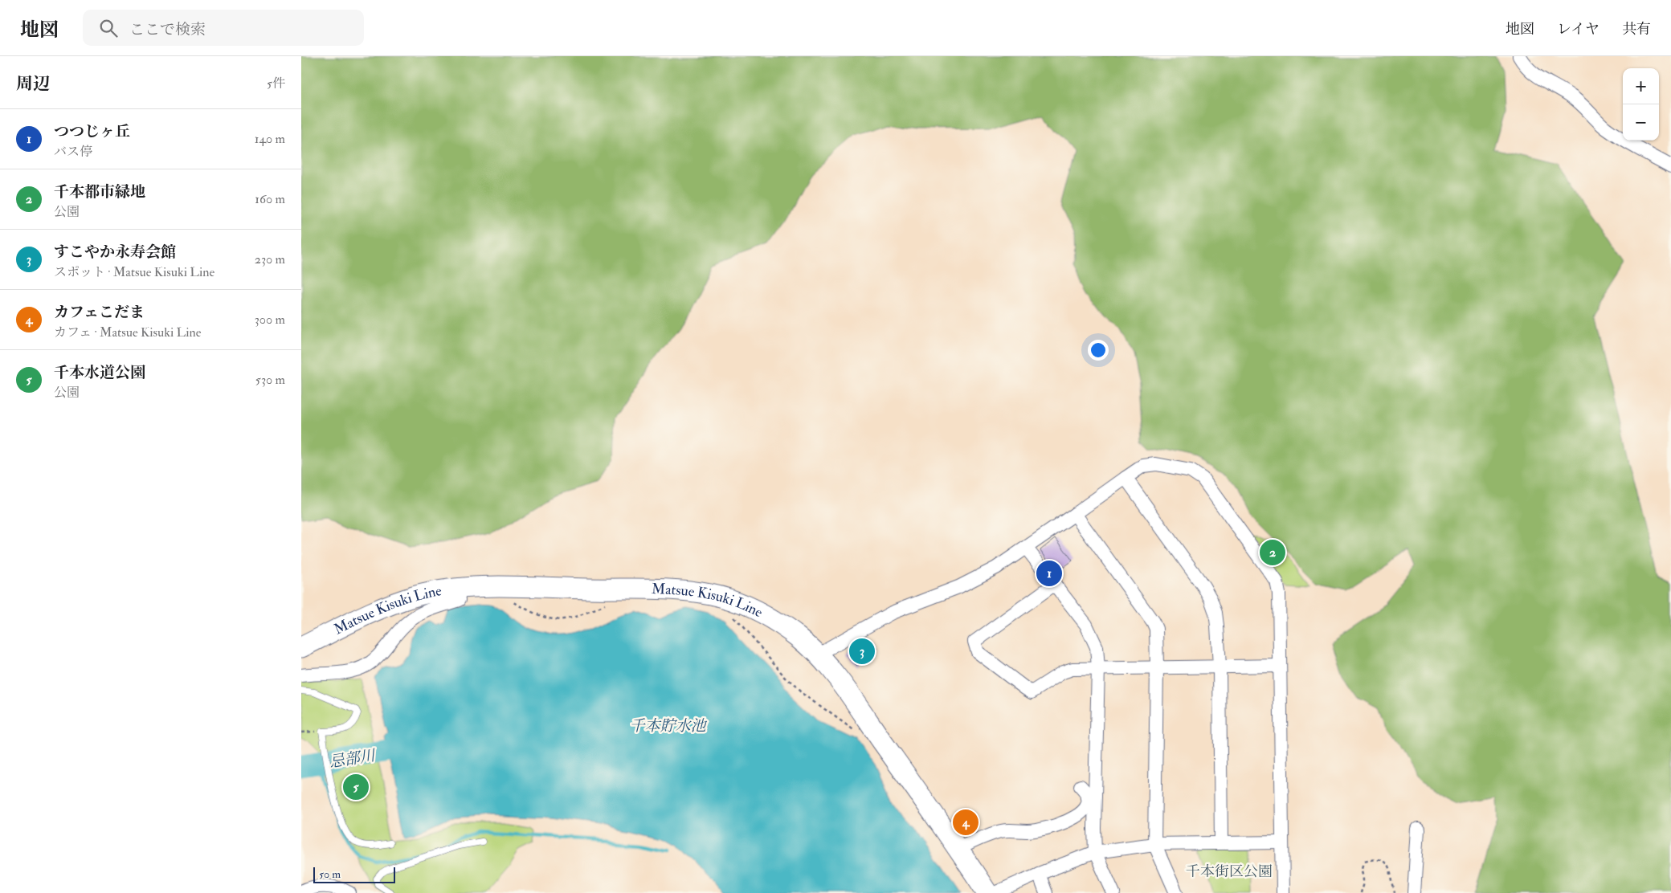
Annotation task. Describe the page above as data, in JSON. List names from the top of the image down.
{
  "streets": {
    "main road": ["Matsue Kisuki Line"]
  },
  "water": ["千本貯水池", "忌部川"],
  "parks": ["千本街区公園"],
  "scale_bar": "50 m",
  "page": {
    "header": "地図",
    "search": "ここで検索",
    "nav": ["地図", "レイヤ", "共有"],
    "heading": ["周辺", "5件"],
    "map_buttons": ["+", "−"],
    "list": [
      {
        "mark": "1",
        "name": "つつじヶ丘",
        "note": "バス停",
        "value": "140 m"
      },
      {
        "mark": "2",
        "name": "千本都市緑地",
        "note": "公園",
        "value": "160 m"
      },
      {
        "mark": "3",
        "name": "すこやか永寿会館",
        "note": "スポット · Matsue Kisuki Line",
        "value": "230 m"
      },
      {
        "mark": "4",
        "name": "カフェこだま",
        "note": "カフェ · Matsue Kisuki Line",
        "value": "300 m"
      },
      {
        "mark": "5",
        "name": "千本水道公園",
        "note": "公園",
        "value": "530 m"
      }
    ],
    "pins": [
      "2",
      "1",
      "3",
      "5",
      "4"
    ],
    "scale": "50 m"
  }
}
